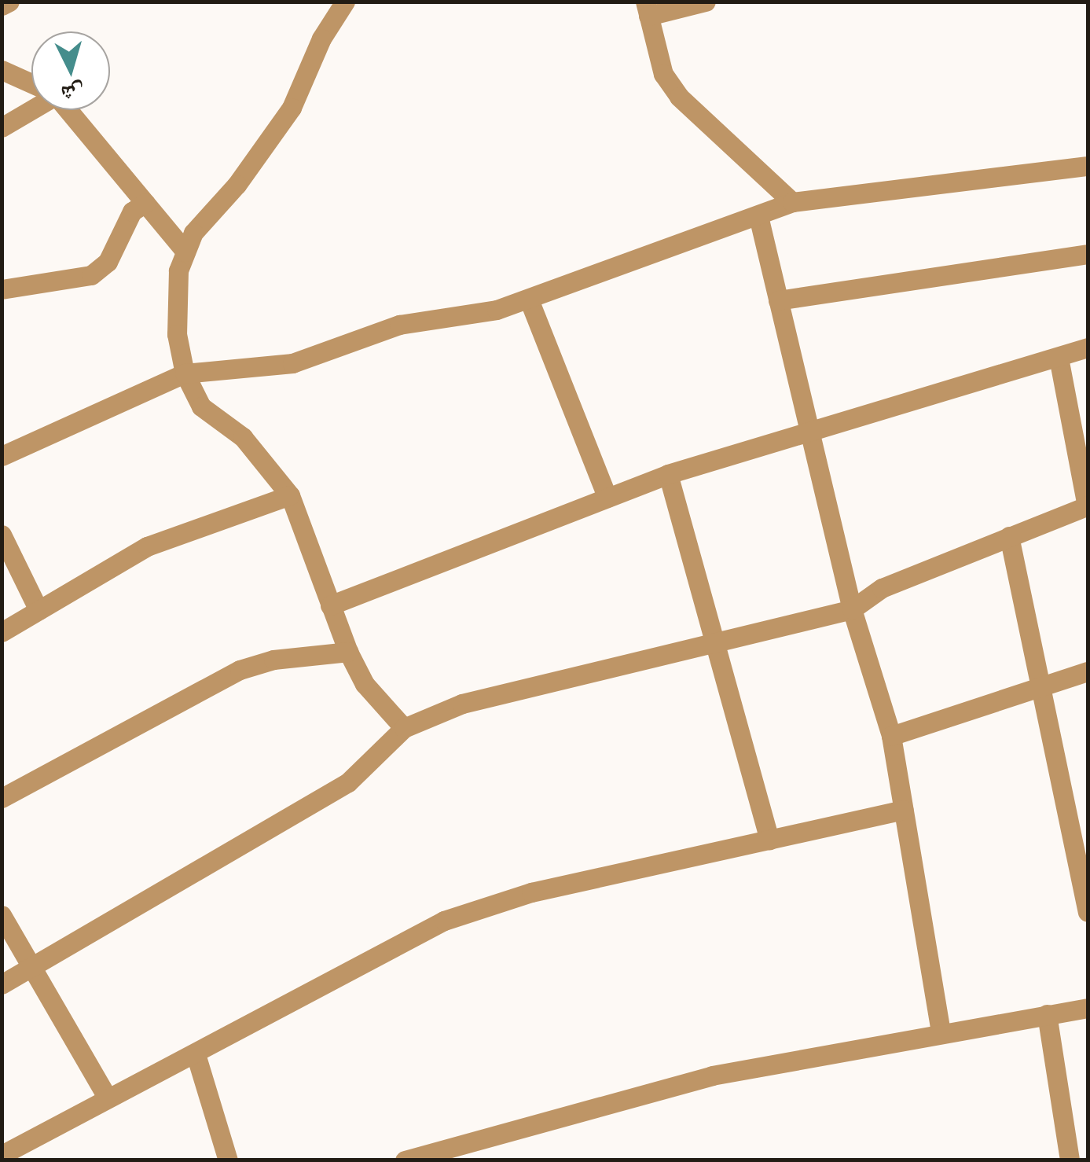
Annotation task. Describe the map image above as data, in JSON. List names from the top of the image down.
{
  "north": "bottom"
}
